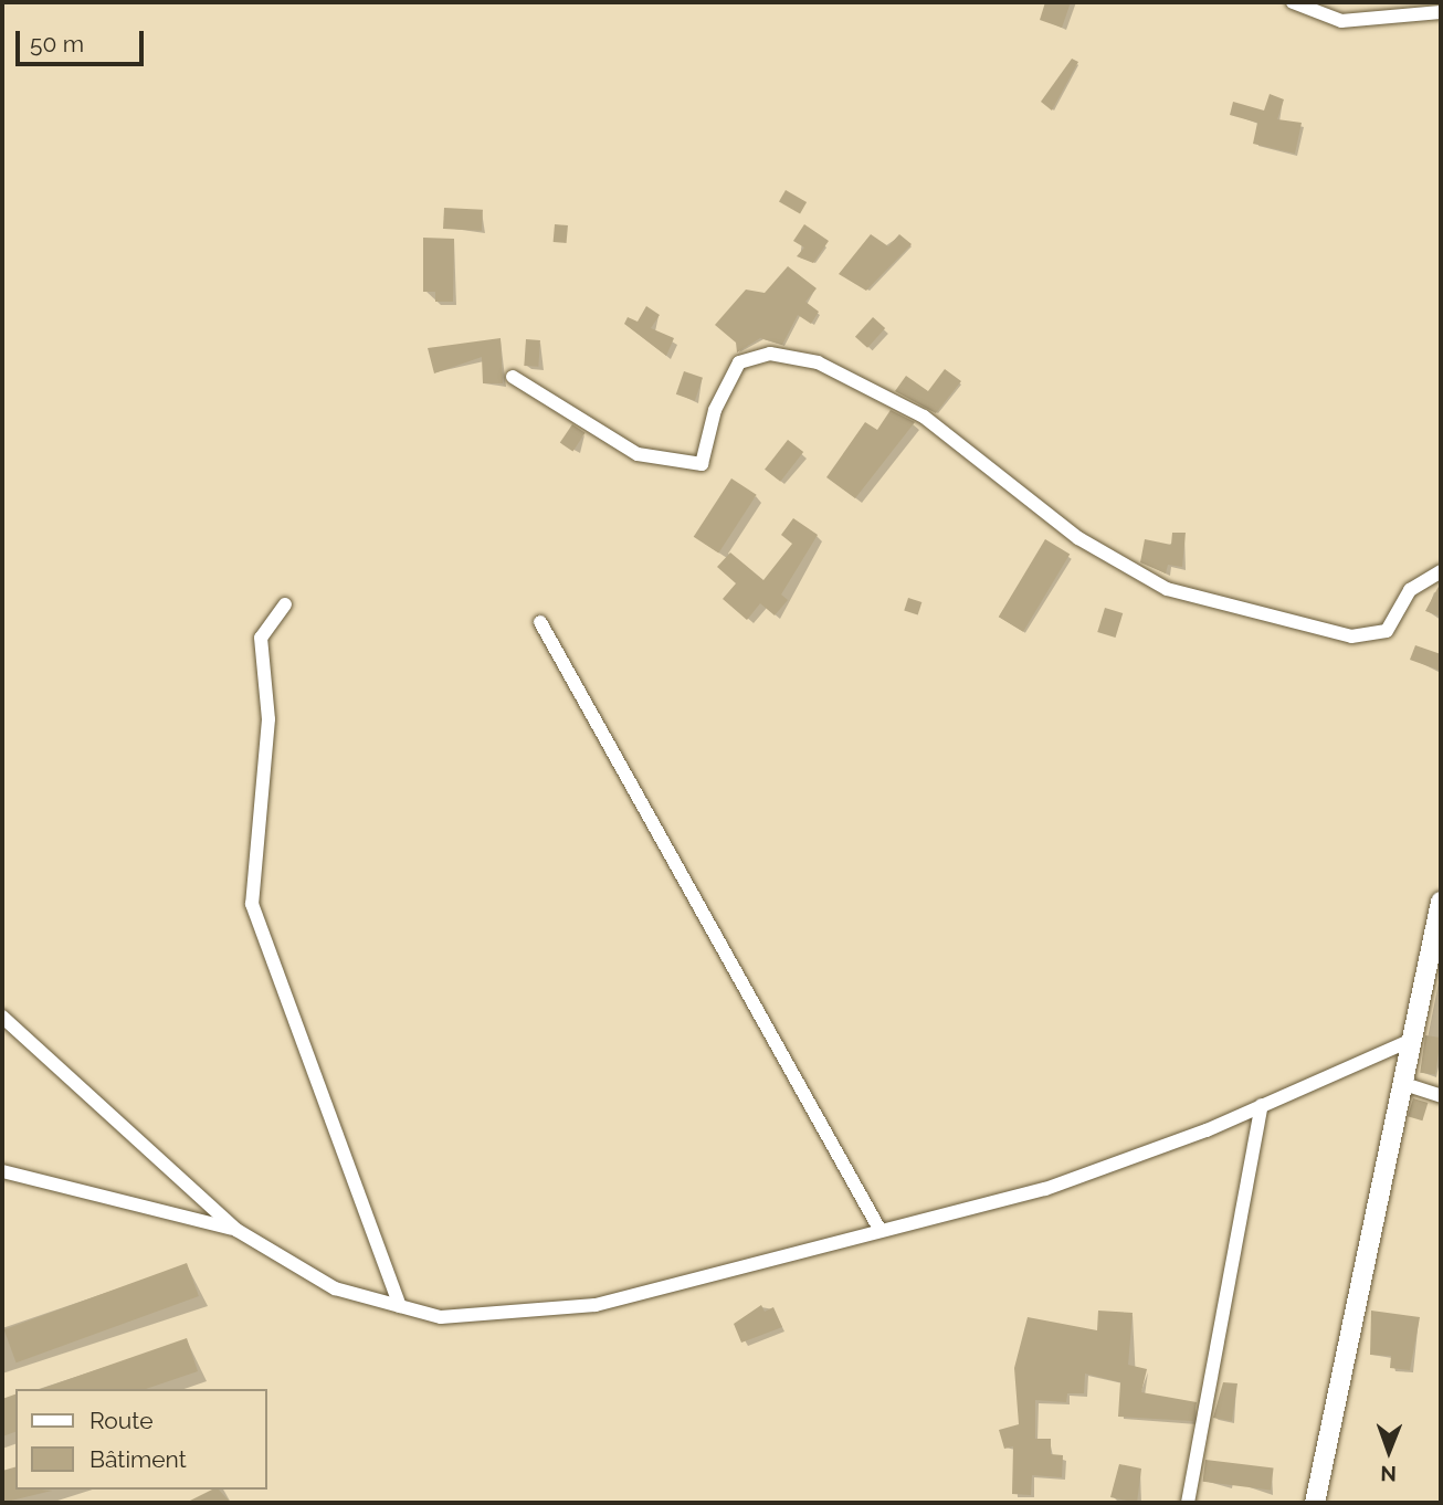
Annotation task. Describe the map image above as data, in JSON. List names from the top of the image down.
{
  "legend": ["Route", "Bâtiment"],
  "scale_bar": "50 m",
  "north": "bottom"
}
